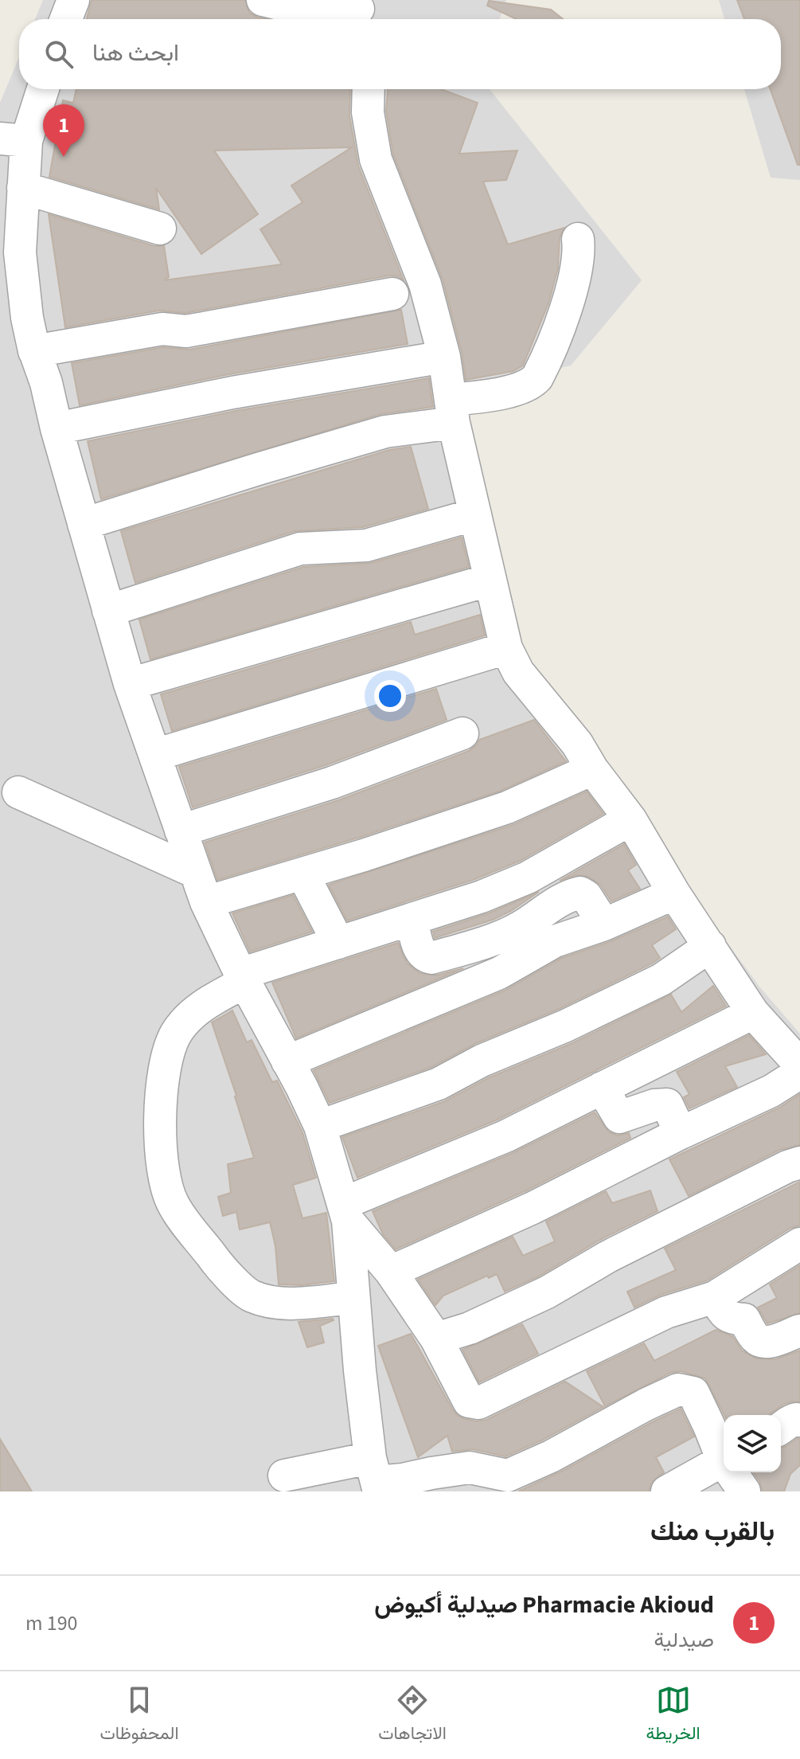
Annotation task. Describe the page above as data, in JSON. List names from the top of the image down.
{
  "page": {
    "search": "ابحث هنا",
    "pins": "1",
    "heading": "بالقرب منك",
    "list": [
      {
        "mark": "1",
        "name": "Pharmacie Akioud صيدلية أكيوض",
        "note": "صيدلية",
        "value": "190 m"
      }
    ],
    "nav": ["الخريطة", "الاتجاهات", "المحفوظات"]
  }
}
